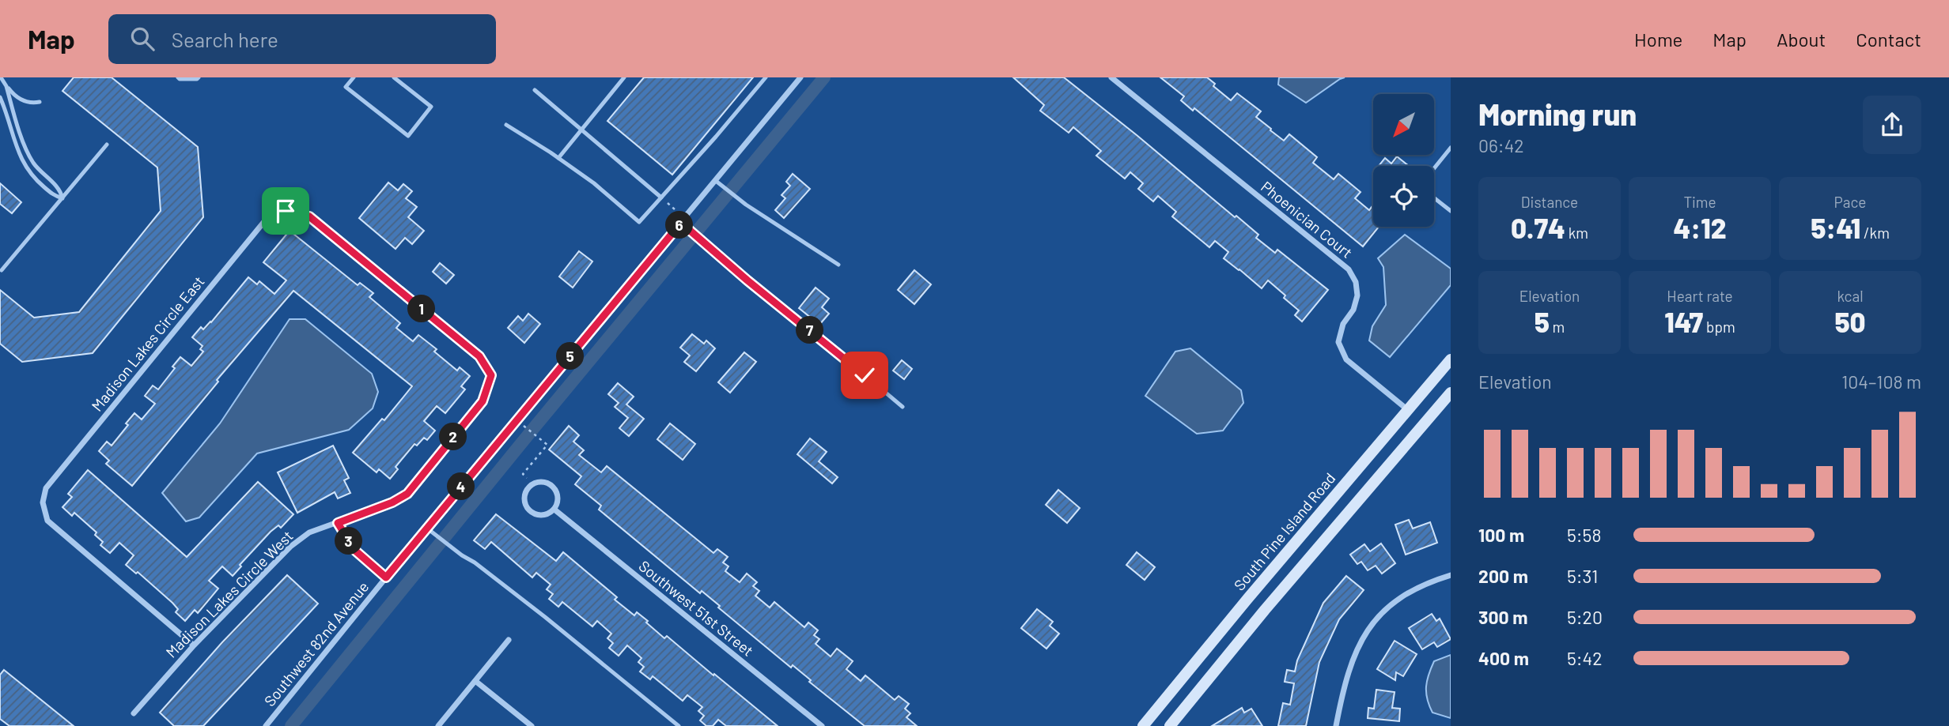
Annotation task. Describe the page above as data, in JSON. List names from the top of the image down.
{
  "streets": {
    "main road": ["South Pine Island Road"],
    "street": [
      "Phoenician Court",
      "Madison Lakes Circle East",
      "Madison Lakes Circle West",
      "Southwest 51st Street",
      "Southwest 82nd Avenue"
    ]
  },
  "crossings": [
    ["Phoenician Court", "South Pine Island Road"],
    ["Madison Lakes Circle East", "Madison Lakes Circle West"],
    ["Madison Lakes Circle West", "Southwest 82nd Avenue"]
  ],
  "north": "bottom left",
  "page": {
    "header": "Map",
    "search": "Search here",
    "nav": [
      "Home",
      "Map",
      "About",
      "Contact"
    ],
    "heading": ["Morning run", "06:42"],
    "stats": [
      ["Distance", "0.74 km"],
      ["Time", "4:12"],
      ["Pace", "5:41 /km"],
      ["Elevation", "5 m"],
      ["Heart rate", "147 bpm"],
      ["kcal", "50"]
    ],
    "pins": [
      "6",
      "1",
      "7",
      "5",
      "2",
      "4",
      "3"
    ],
    "chart": ["Elevation", "104–108 m"],
    "list": [
      {
        "name": "100 m",
        "note": "5:58"
      },
      {
        "name": "200 m",
        "note": "5:31"
      },
      {
        "name": "300 m",
        "note": "5:20"
      },
      {
        "name": "400 m",
        "note": "5:42"
      }
    ]
  }
}
